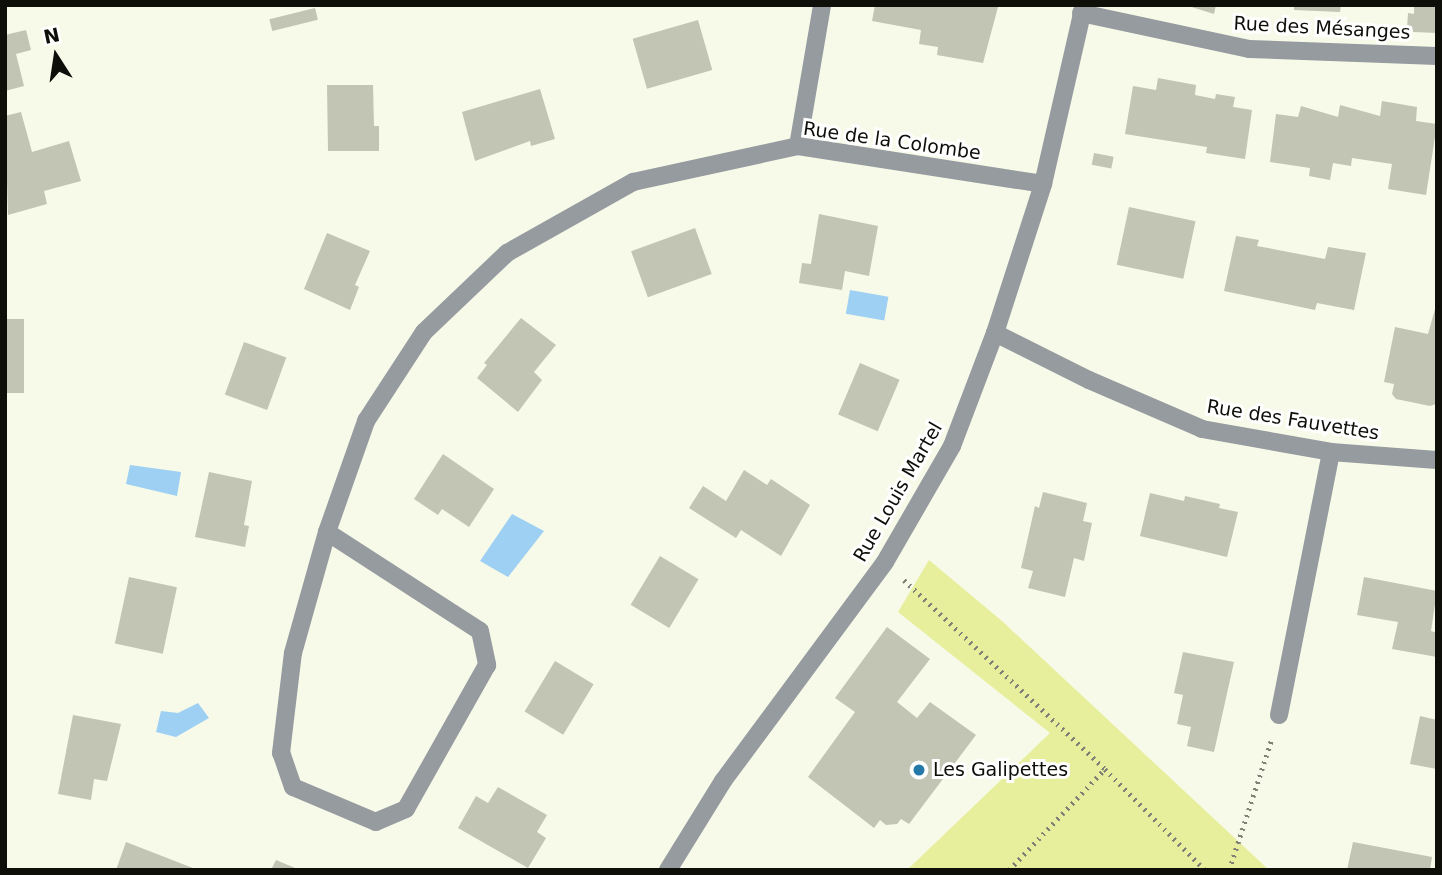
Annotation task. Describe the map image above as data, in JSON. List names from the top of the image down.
{
  "streets": {
    "street": [
      "Rue des Mésanges",
      "Rue de la Colombe",
      "Rue des Fauvettes",
      "Rue Louis Martel"
    ]
  },
  "crossings": [
    ["Rue des Mésanges", "Rue Louis Martel"],
    ["Rue de la Colombe", "Rue Louis Martel"],
    ["Rue des Fauvettes", "Rue Louis Martel"]
  ],
  "places": ["Les Galipettes"],
  "north": "top"
}
